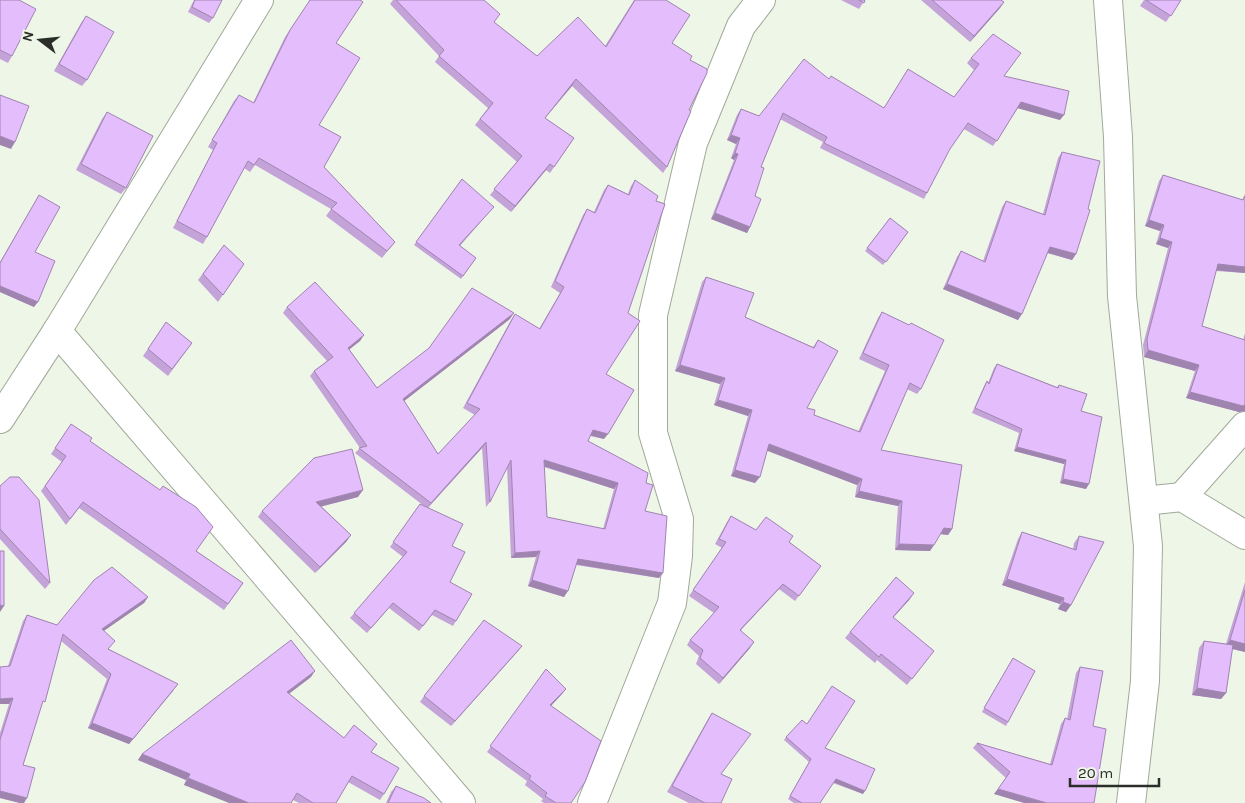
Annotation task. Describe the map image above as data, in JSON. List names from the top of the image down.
{
  "scale_bar": "20 m",
  "north": "left"
}
